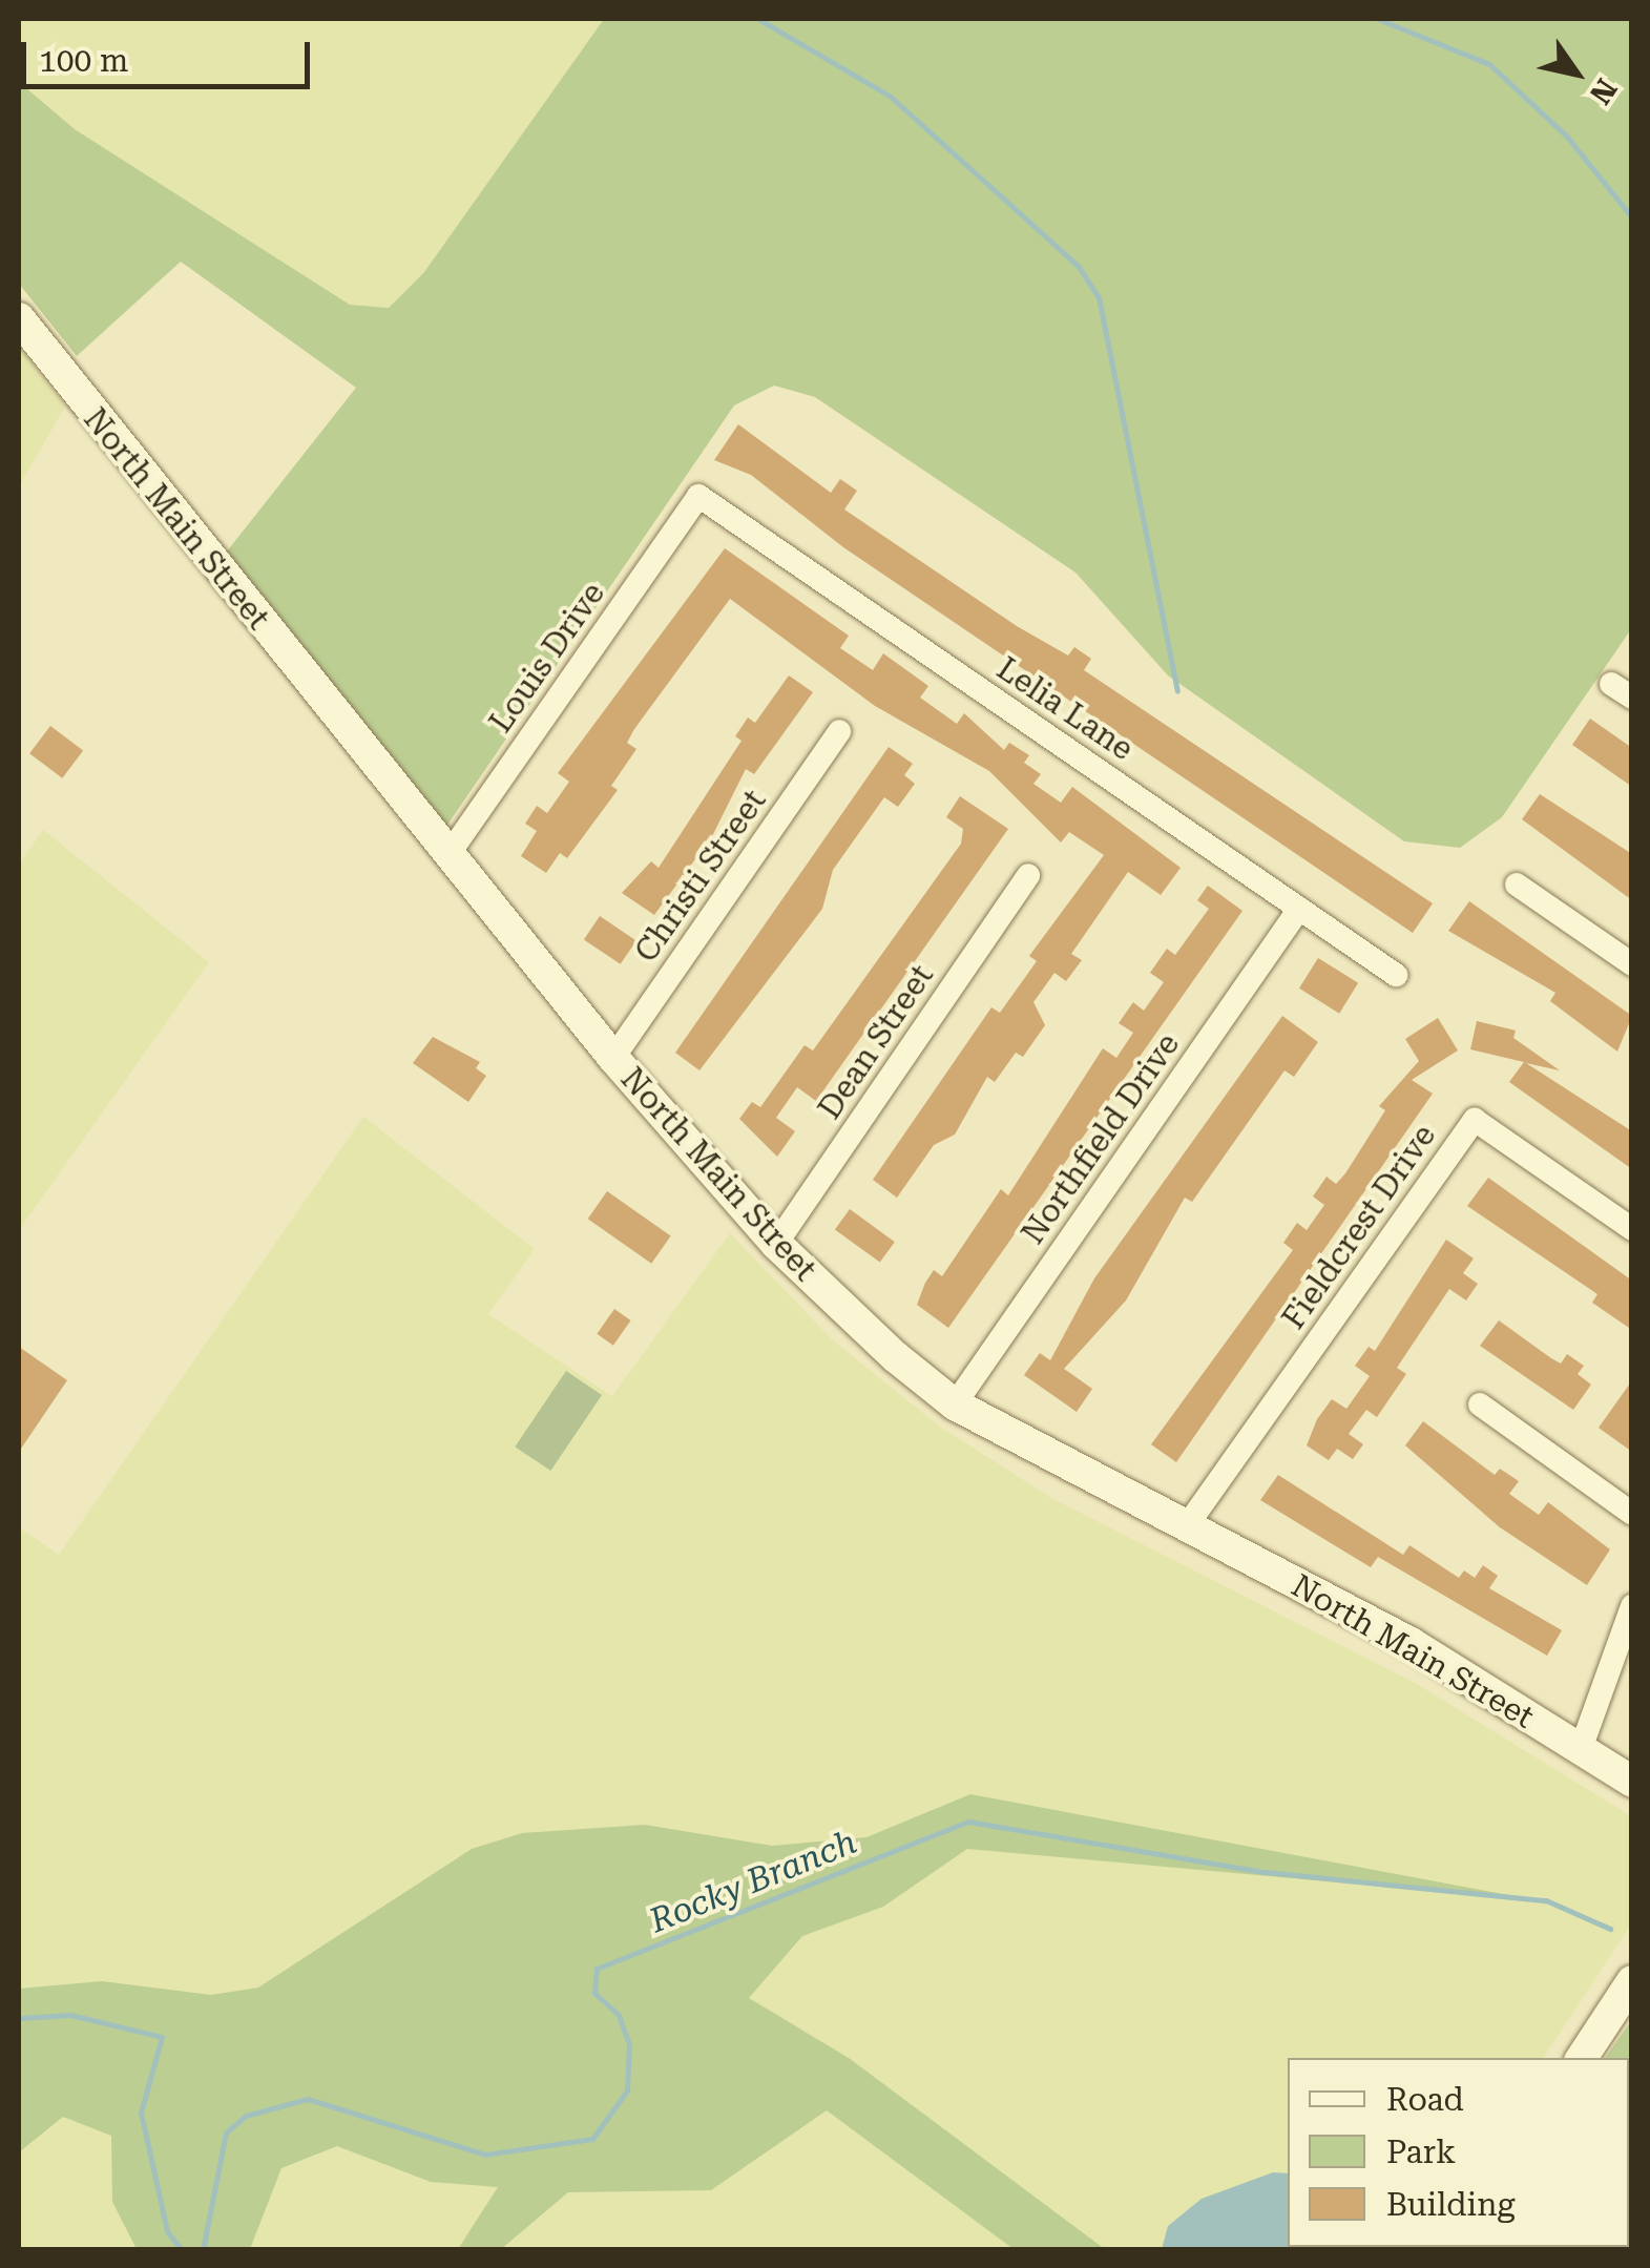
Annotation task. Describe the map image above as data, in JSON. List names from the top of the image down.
{
  "streets": {
    "street": [
      "North Main Street",
      "Louis Drive",
      "Lelia Lane",
      "Christi Street",
      "Dean Street",
      "Northfield Drive",
      "Fieldcrest Drive"
    ]
  },
  "crossings": [
    ["North Main Street", "Louis Drive"],
    ["North Main Street", "Christi Street"],
    ["North Main Street", "Dean Street"],
    ["North Main Street", "Northfield Drive"],
    ["North Main Street", "Fieldcrest Drive"],
    ["Louis Drive", "Lelia Lane"],
    ["Lelia Lane", "Northfield Drive"]
  ],
  "water": ["Rocky Branch"],
  "legend": ["Road", "Park", "Building"],
  "scale_bar": "100 m",
  "north": "bottom right"
}
